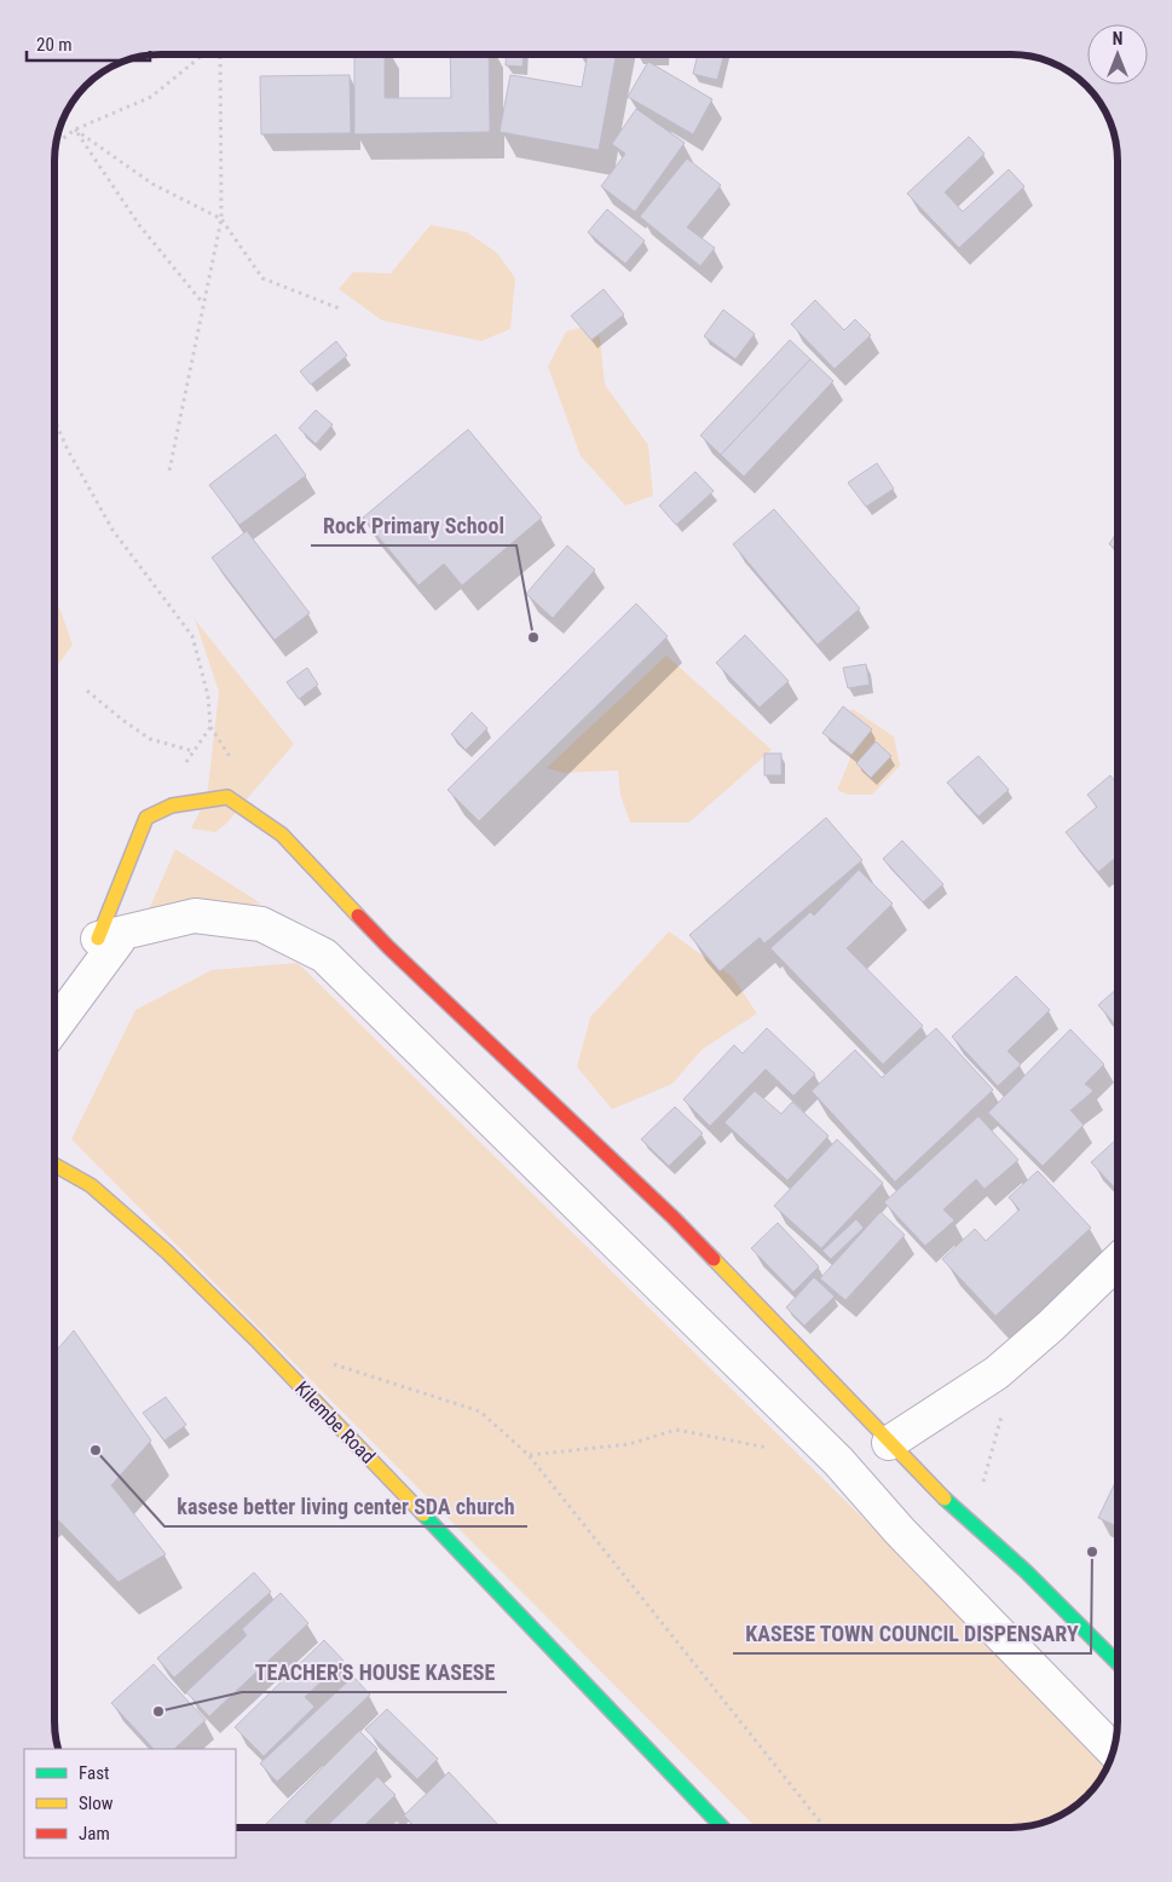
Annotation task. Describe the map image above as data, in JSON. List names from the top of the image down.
{
  "streets": {
    "street": ["Kilembe Road"]
  },
  "places": [
    "Rock Primary School",
    "kasese better living center SDA church",
    "KASESE TOWN COUNCIL DISPENSARY",
    "TEACHER'S HOUSE KASESE"
  ],
  "legend": ["Fast", "Slow", "Jam"],
  "scale_bar": "20 m",
  "north": "top"
}
